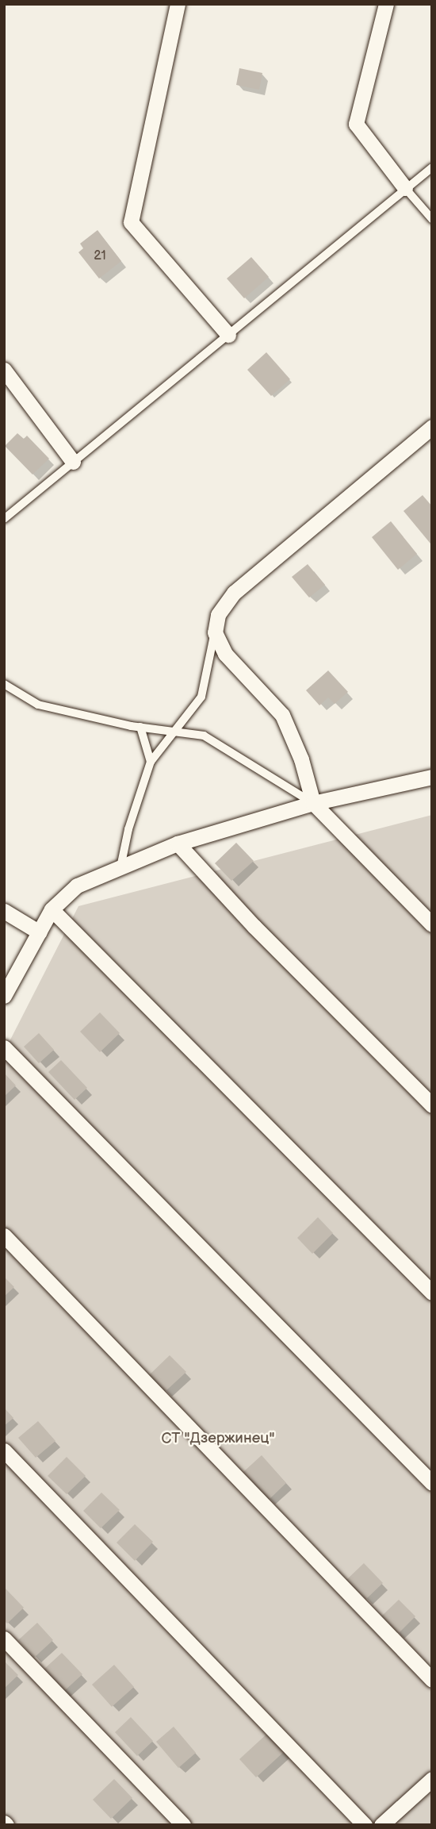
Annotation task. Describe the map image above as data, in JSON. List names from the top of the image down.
{
  "parks": ["СТ \"Дзержинец\""],
  "house_numbers": ["21"]
}
